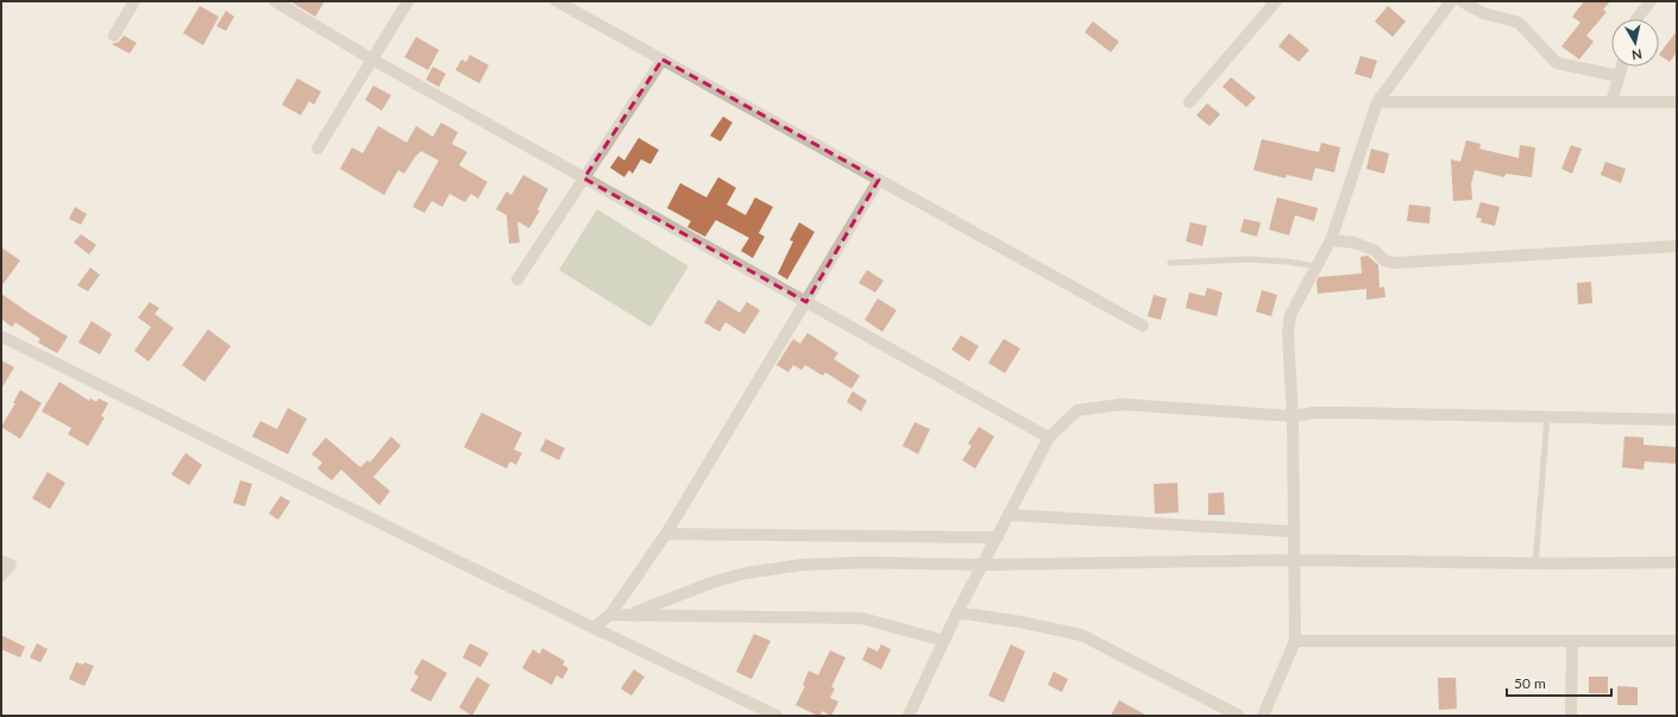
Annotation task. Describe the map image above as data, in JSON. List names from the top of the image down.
{
  "scale_bar": "50 m",
  "north": "bottom"
}
